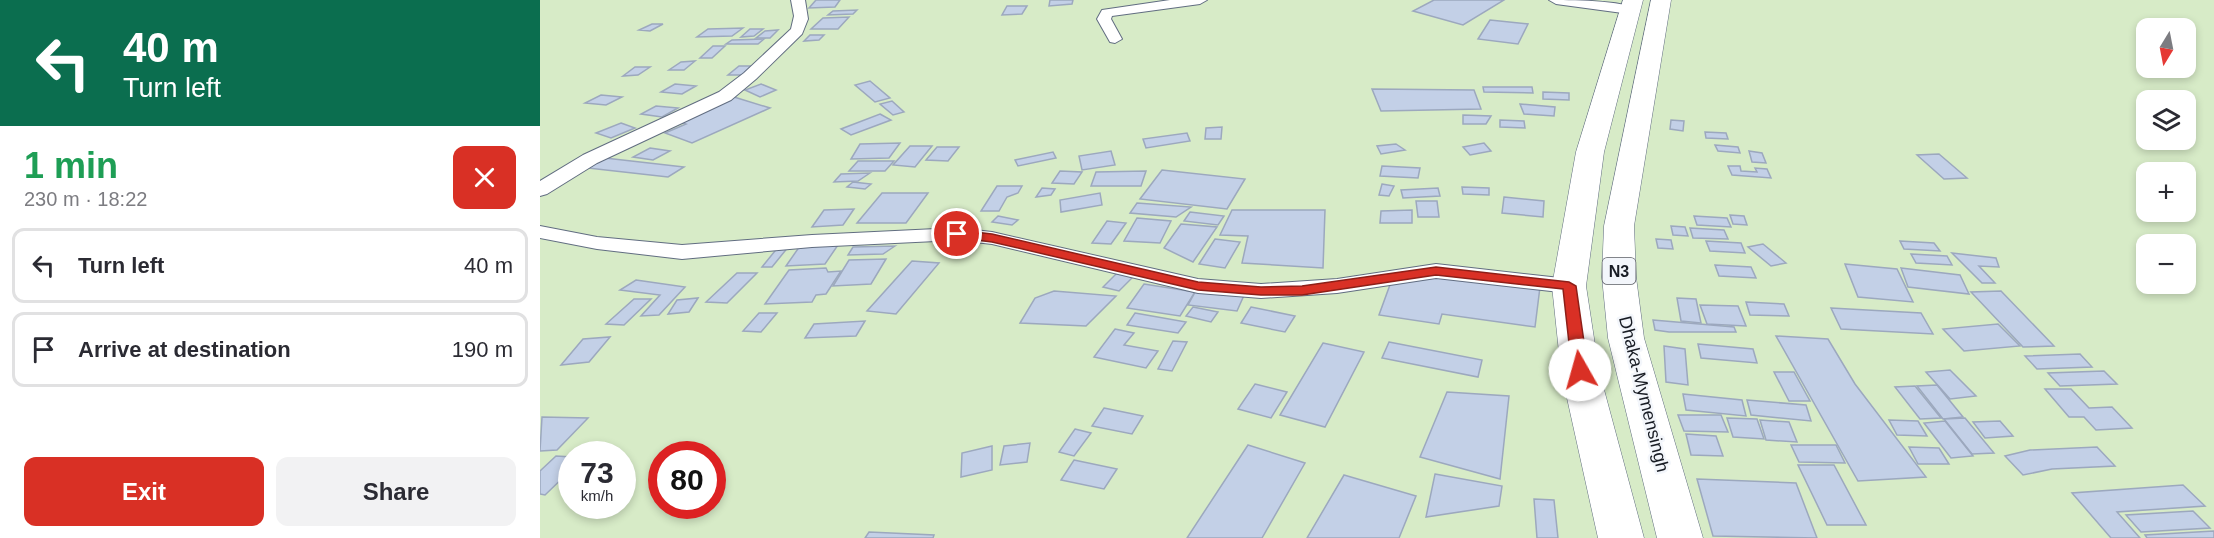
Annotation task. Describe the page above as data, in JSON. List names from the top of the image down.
{
  "streets": {
    "highway": ["N3", "Dhaka-Mymensingh"]
  },
  "north": "bottom",
  "page": {
    "turn": ["40 m", "Turn left"],
    "map_buttons": ["+", "−"],
    "heading": ["1 min", "230 m · 18:22"],
    "list": [
      {
        "name": "Turn left",
        "value": "40 m"
      },
      {
        "name": "Arrive at destination",
        "value": "190 m"
      }
    ],
    "speed": "73 km/h",
    "limit": "80",
    "buttons": ["Exit", "Share"]
  }
}
